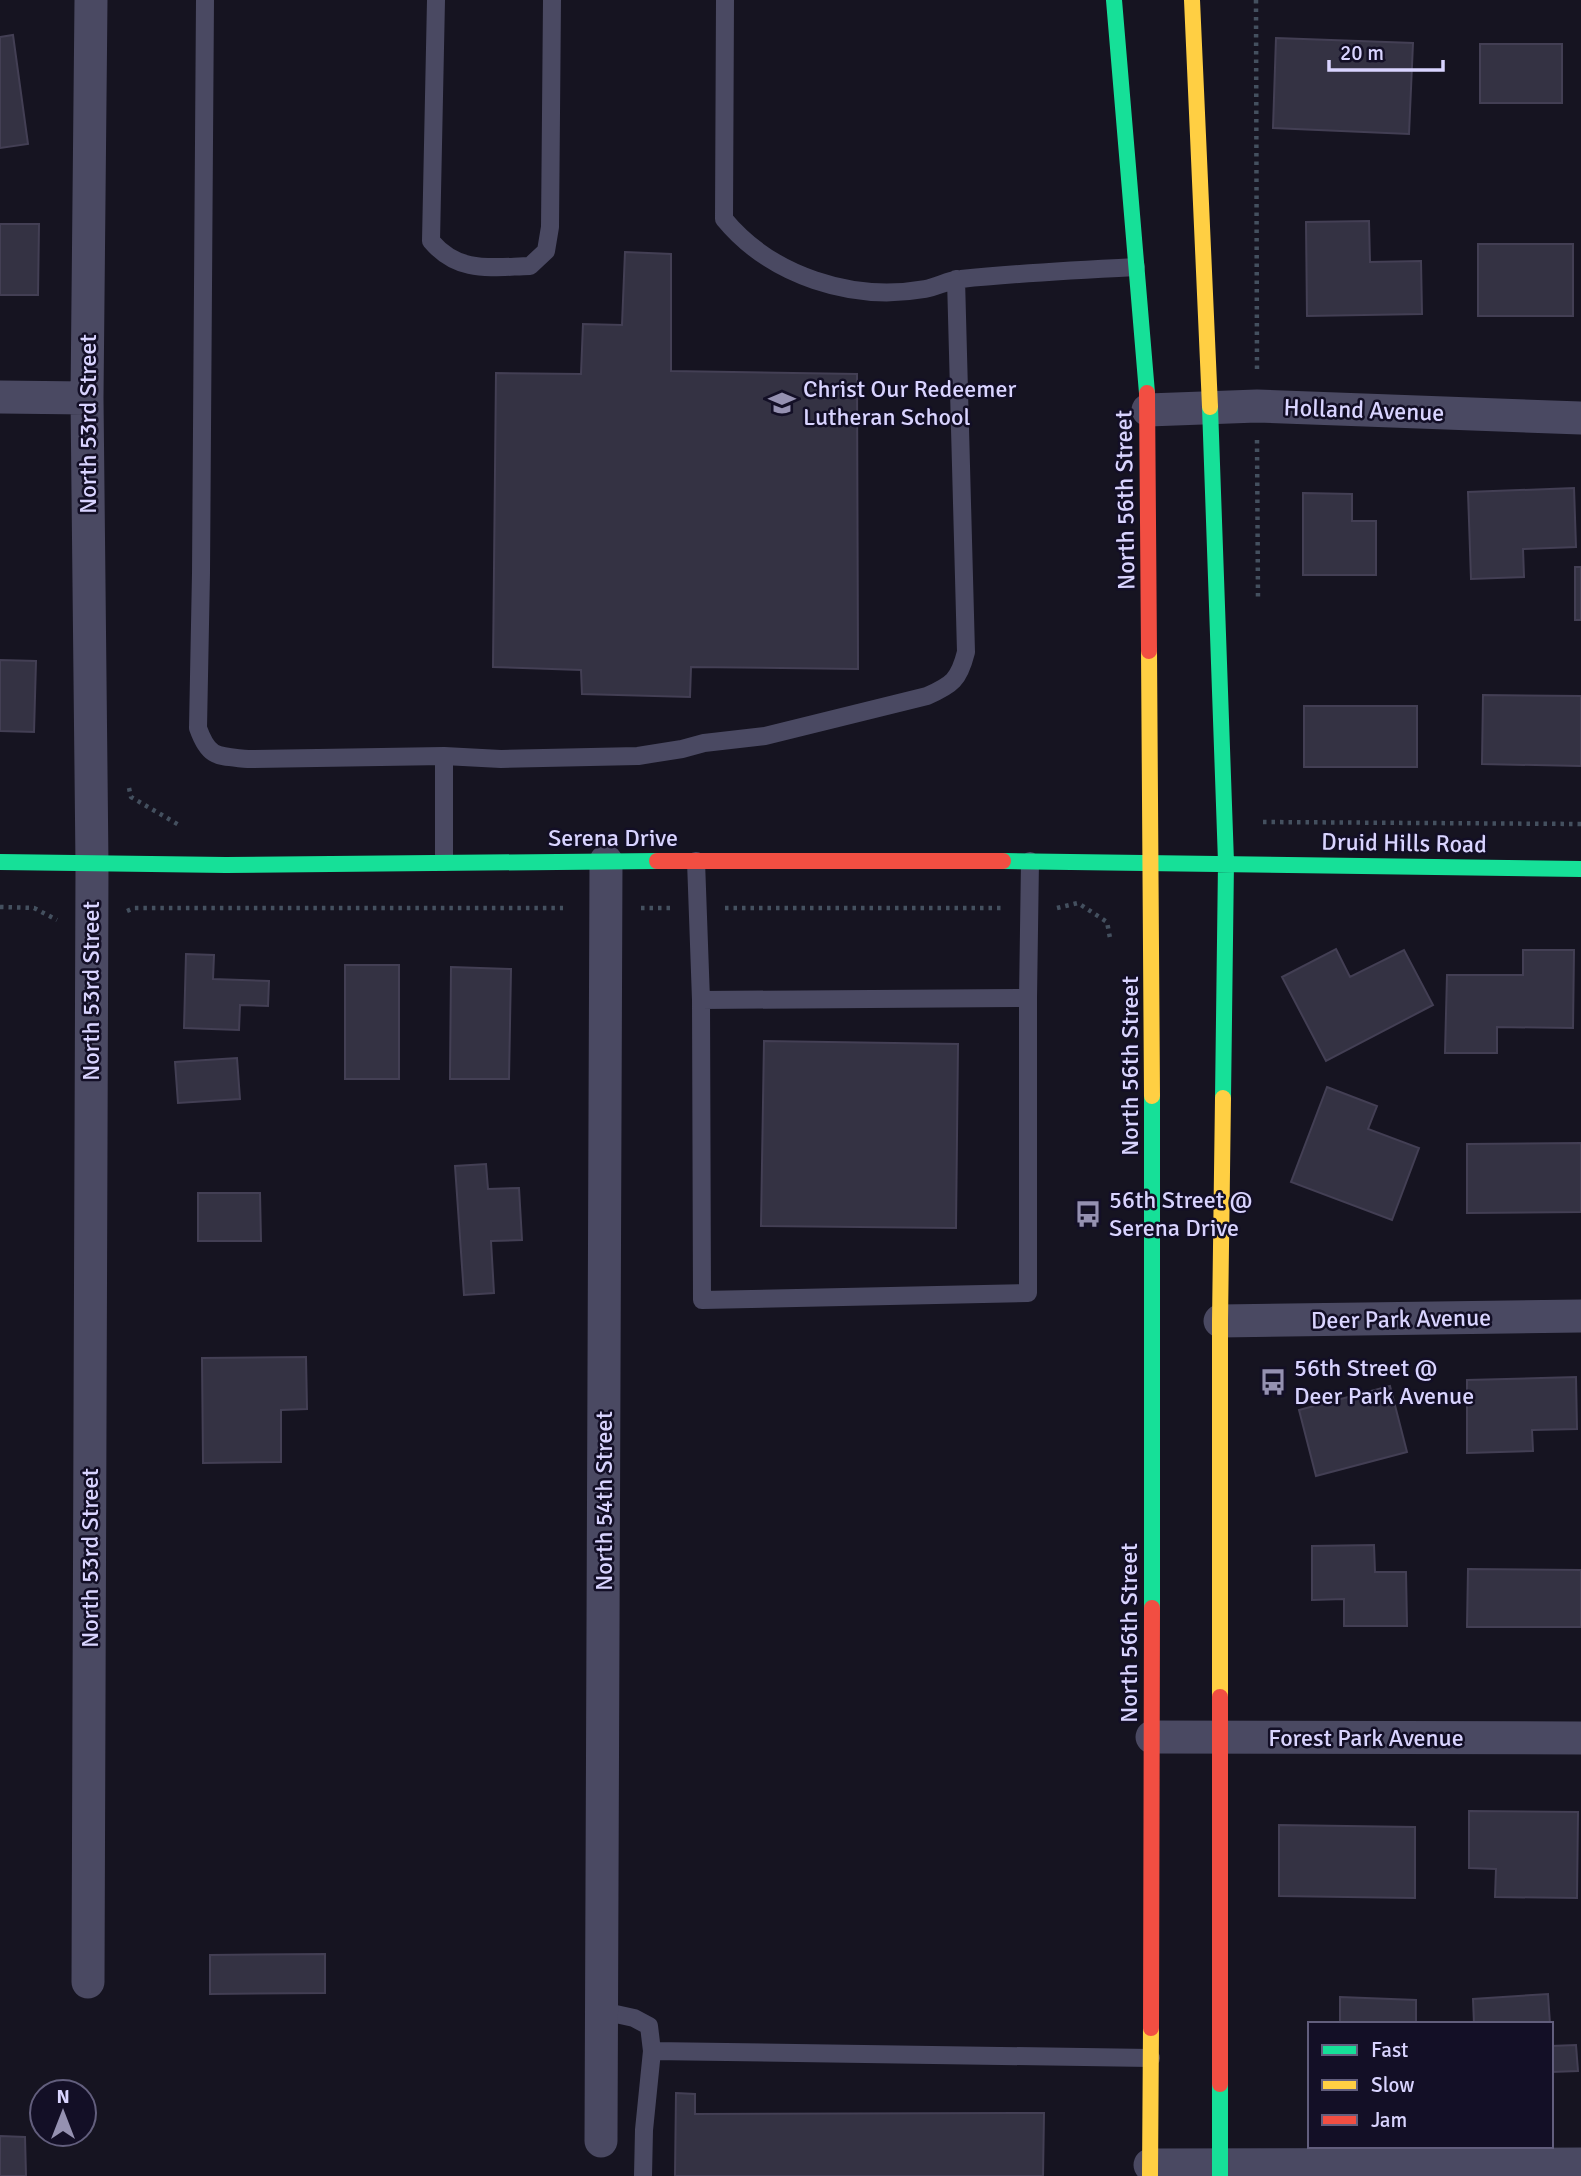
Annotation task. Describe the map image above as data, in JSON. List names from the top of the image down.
{
  "streets": {
    "main road": ["North 56th Street", "Serena Drive", "Druid Hills Road"],
    "street": [
      "Holland Avenue",
      "North 53rd Street",
      "Deer Park Avenue",
      "North 54th Street",
      "Forest Park Avenue"
    ]
  },
  "crossings": [
    ["Holland Avenue", "North 56th Street"],
    ["North 53rd Street", "Serena Drive"],
    ["North 56th Street", "Serena Drive"],
    ["North 56th Street", "Forest Park Avenue"],
    ["Serena Drive", "Druid Hills Road"],
    ["Serena Drive", "North 54th Street"]
  ],
  "places": {
    "school or university": ["Christ Our Redeemer Lutheran School"],
    "bus stop": ["56th Street @ Serena Drive", "56th Street @ Deer Park Avenue"]
  },
  "legend": ["Fast", "Slow", "Jam"],
  "scale_bar": "20 m",
  "north": "top"
}
